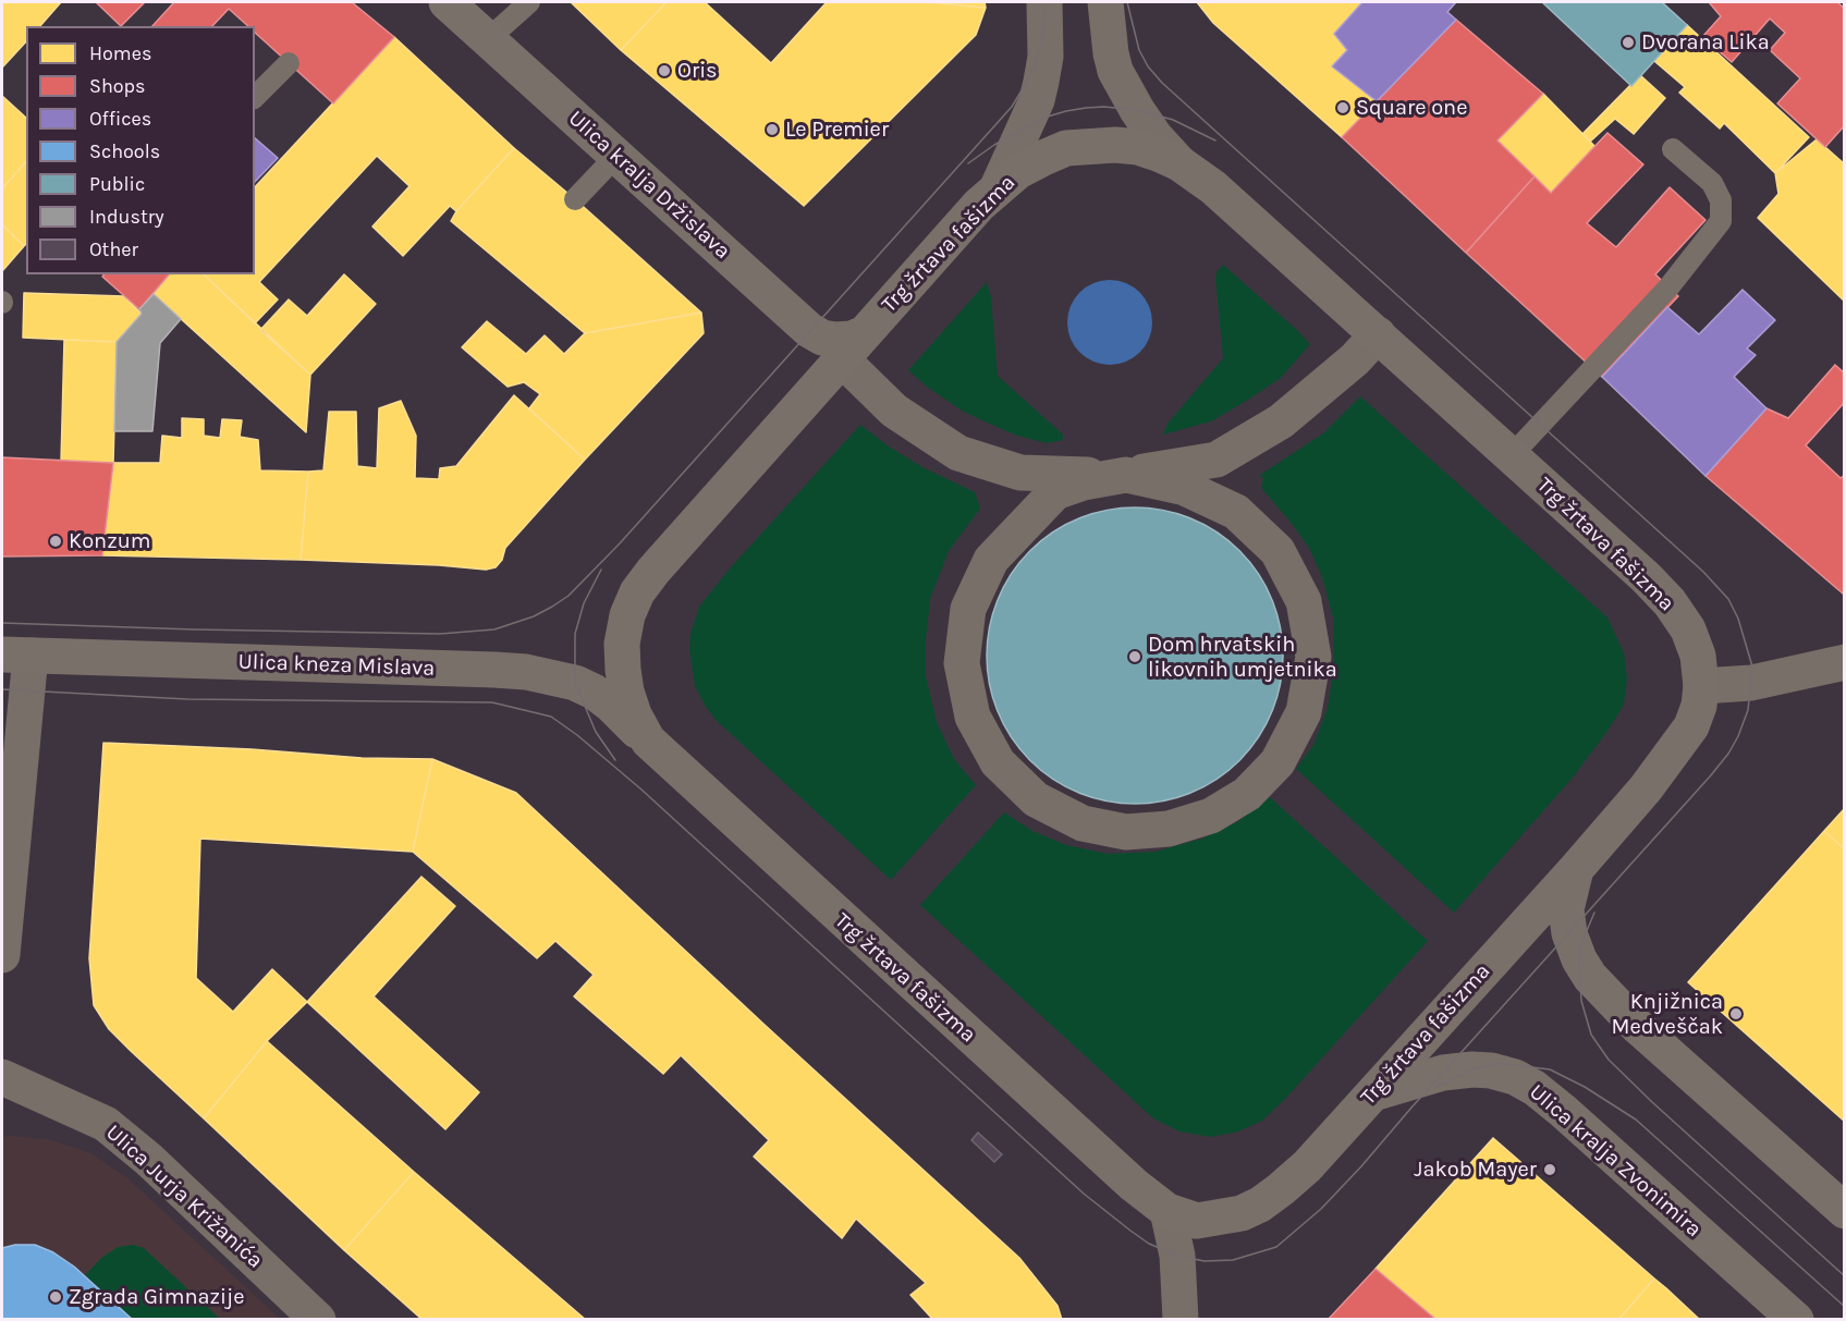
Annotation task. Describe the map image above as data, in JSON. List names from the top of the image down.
{
  "streets": {
    "main road": [
      "Ulica kralja Držislava",
      "Trg žrtava fašizma",
      "Ulica kneza Mislava",
      "Ulica kralja Zvonimira"
    ],
    "street": ["Ulica Jurja Križanića"]
  },
  "crossings": [
    ["Ulica kralja Držislava", "Trg žrtava fašizma"],
    ["Trg žrtava fašizma", "Ulica kneza Mislava"],
    ["Trg žrtava fašizma", "Ulica kralja Zvonimira"]
  ],
  "places": [
    "Dvorana Lika",
    "Oris",
    "Square one",
    "Le Premier",
    "Konzum",
    "Dom hrvatskih likovnih umjetnika",
    "Knjižnica Medveščak",
    "Jakob Mayer",
    "Zgrada Gimnazije"
  ],
  "legend": [
    "Homes",
    "Shops",
    "Offices",
    "Schools",
    "Public",
    "Industry",
    "Other"
  ]
}
